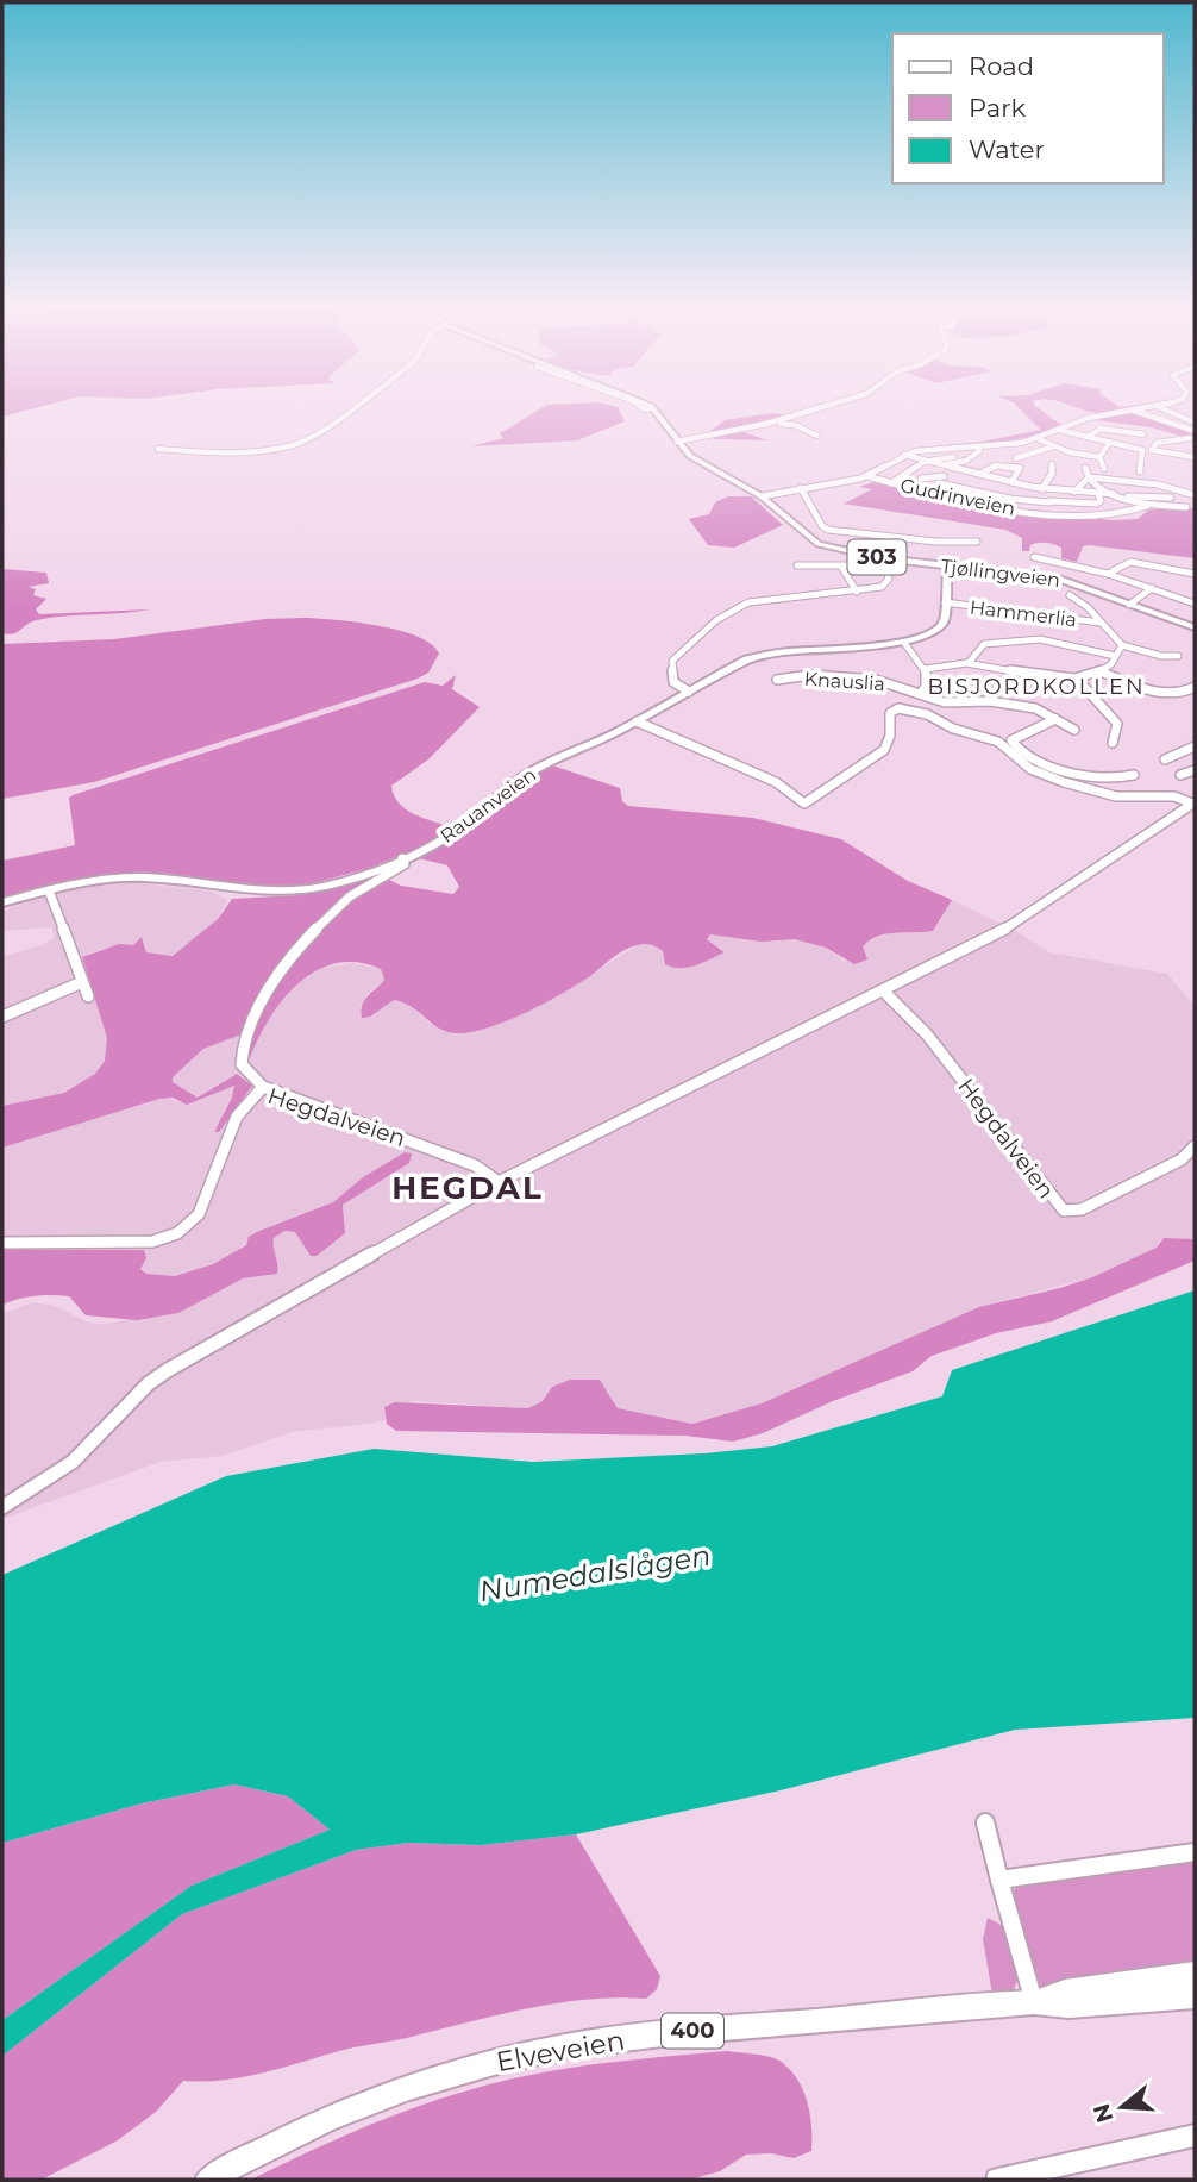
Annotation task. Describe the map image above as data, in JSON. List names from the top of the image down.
{
  "streets": {
    "highway": ["400", "Elveveien"],
    "main road": ["303", "Tjøllingveien", "Rauanveien"],
    "street": [
      "Gudrinveien",
      "Hammerlia",
      "Knauslia",
      "Hegdalveien"
    ]
  },
  "crossings": [
    ["Tjøllingveien", "Rauanveien"],
    ["Hammerlia", "Rauanveien"]
  ],
  "districts": ["BISJORDKOLLEN", "HEGDAL"],
  "water": ["Numedalslågen"],
  "legend": ["Road", "Park", "Water"],
  "north": "left"
}
